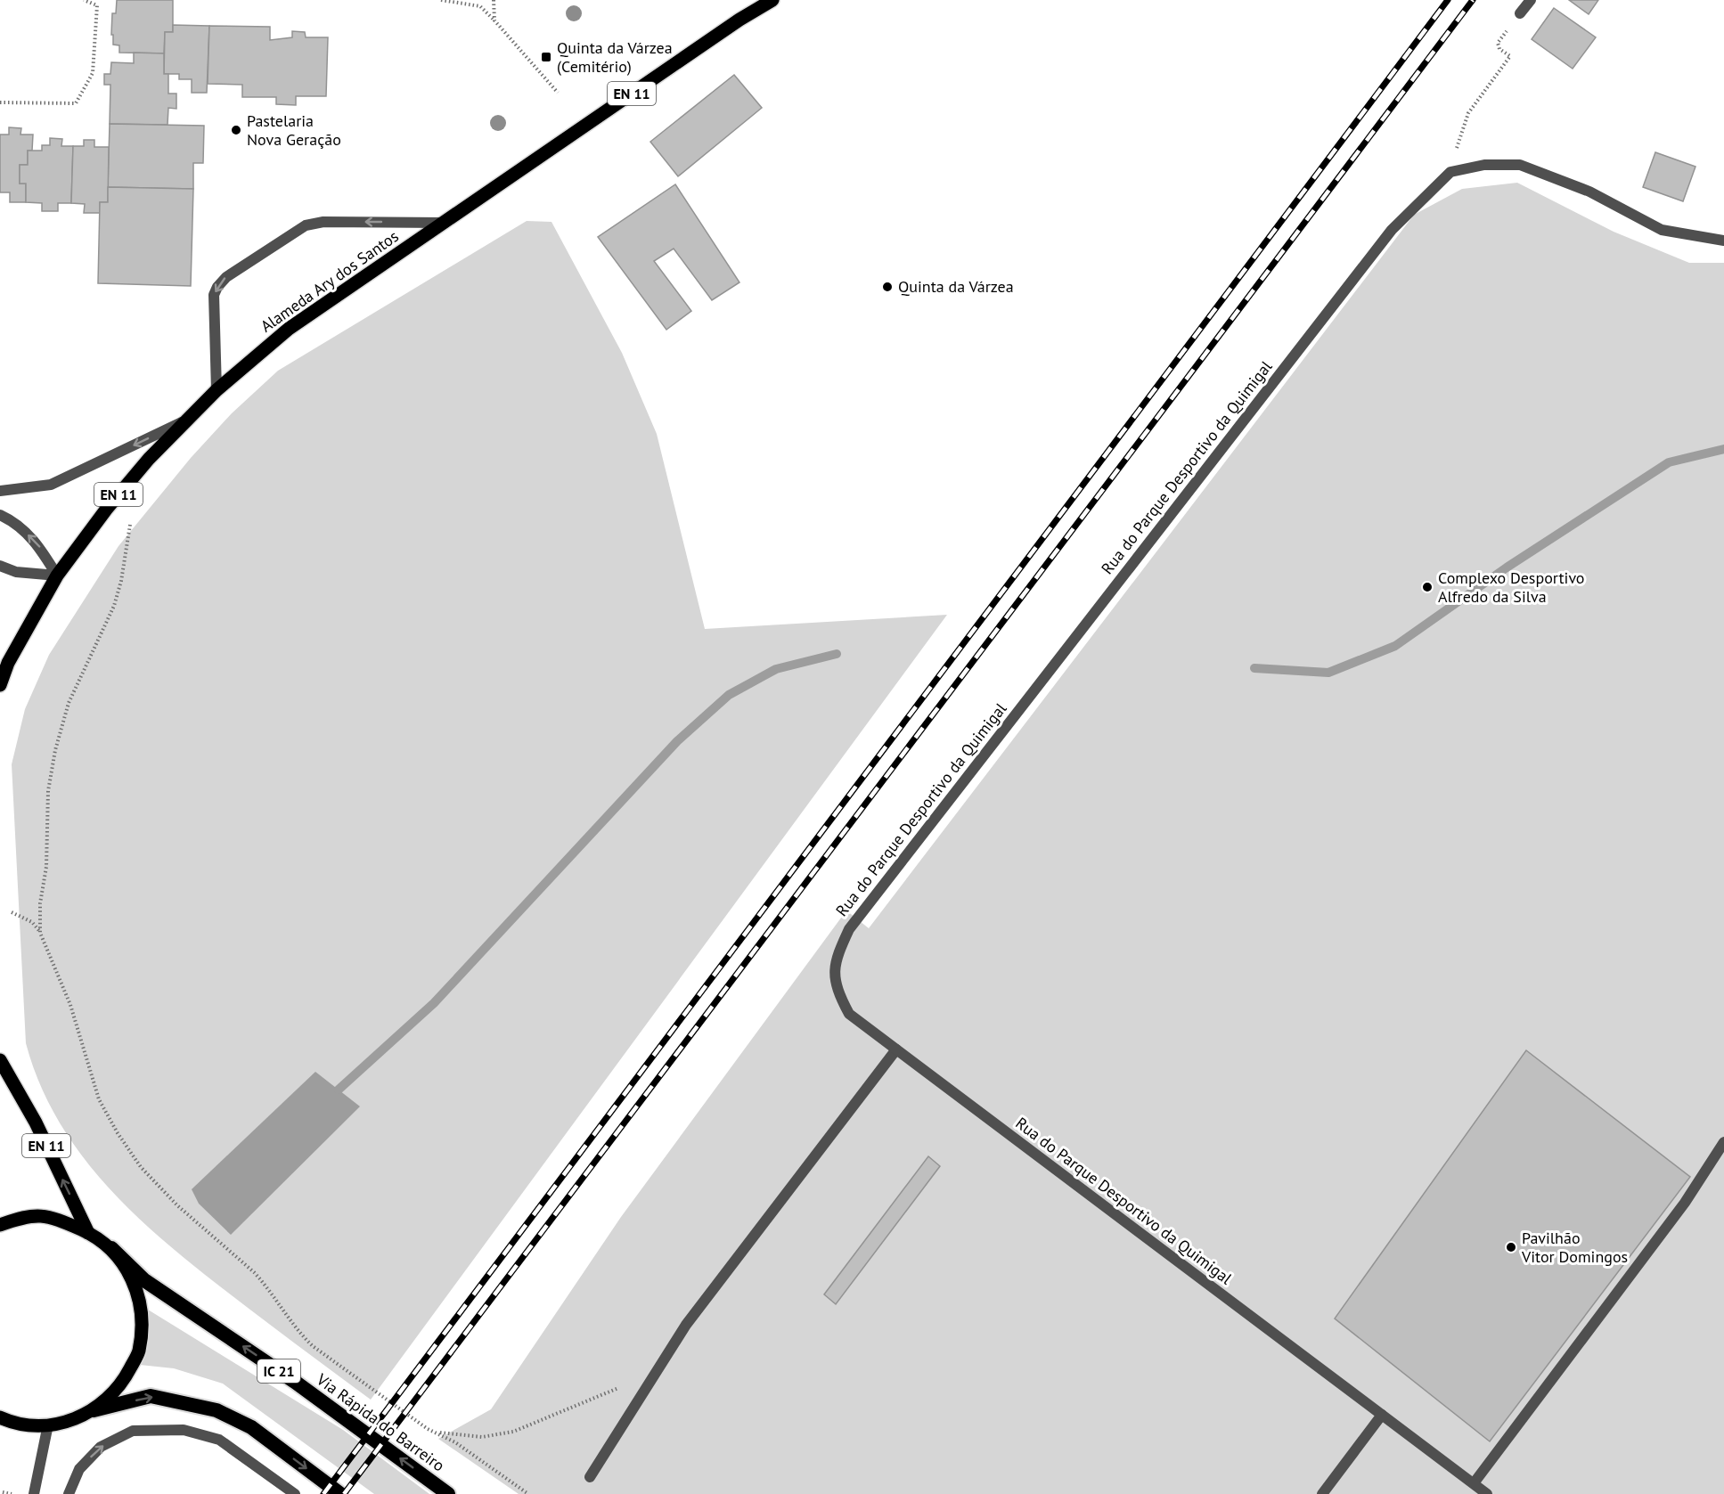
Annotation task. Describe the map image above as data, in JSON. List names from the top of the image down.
{
  "streets": {
    "highway": ["IC 21", "Via Rápida do Barreiro"],
    "main road": ["EN 11", "Alameda Ary dos Santos"],
    "street": ["Rua do Parque Desportivo da Quimigal"]
  },
  "places": {
    "transit": ["Quinta da Várzea (Cemitério)"],
    "other": [
      "Pastelaria Nova Geração",
      "Quinta da Várzea",
      "Complexo Desportivo Alfredo da Silva",
      "Pavilhão Vitor Domingos"
    ]
  }
}
